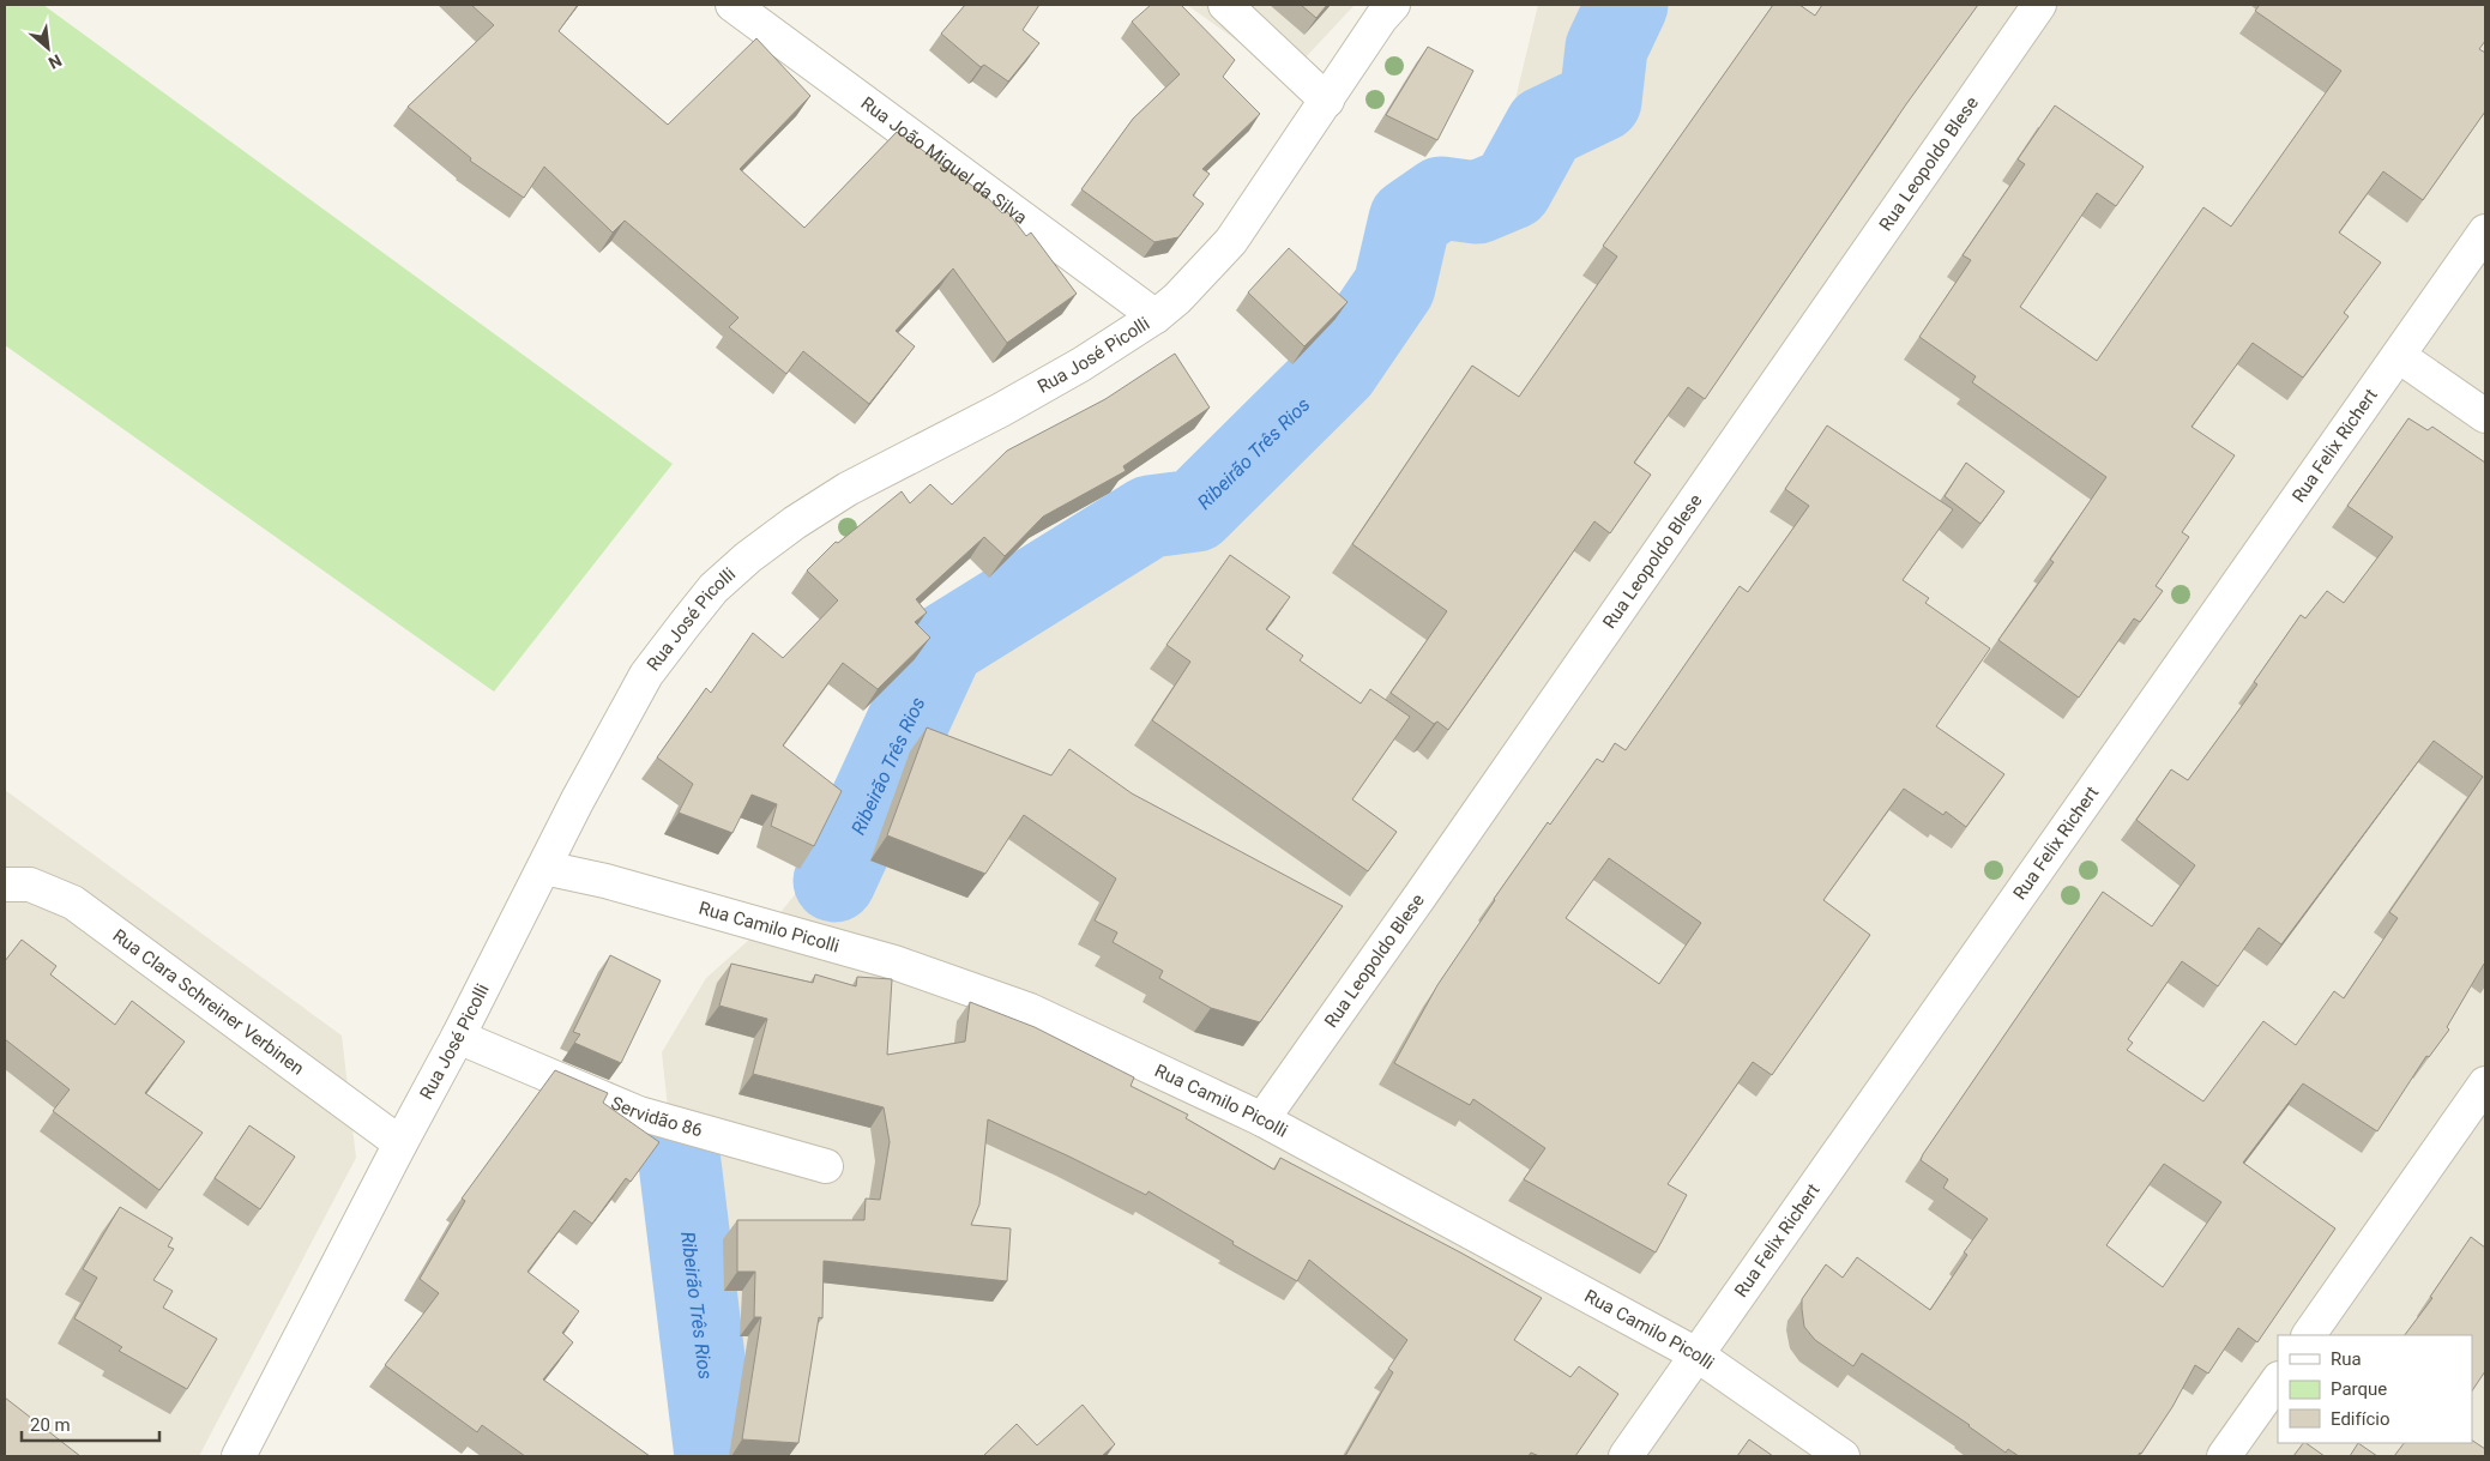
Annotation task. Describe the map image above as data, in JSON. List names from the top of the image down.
{
  "streets": {
    "street": [
      "Rua João Miguel da Silva",
      "Rua Leopoldo Blese",
      "Rua José Picolli",
      "Rua Felix Richert",
      "Rua Camilo Picolli",
      "Rua Clara Schreiner Verbinen",
      "Servidão 86"
    ]
  },
  "crossings": [
    ["Rua João Miguel da Silva", "Rua José Picolli"],
    ["Rua Leopoldo Blese", "Rua Camilo Picolli"],
    ["Rua José Picolli", "Rua Camilo Picolli"],
    ["Rua José Picolli", "Rua Clara Schreiner Verbinen"],
    ["Rua José Picolli", "Servidão 86"],
    ["Rua Felix Richert", "Rua Camilo Picolli"]
  ],
  "water": ["Ribeirão Três Rios"],
  "legend": ["Rua", "Parque", "Edifício"],
  "scale_bar": "20 m",
  "north": "bottom right"
}
